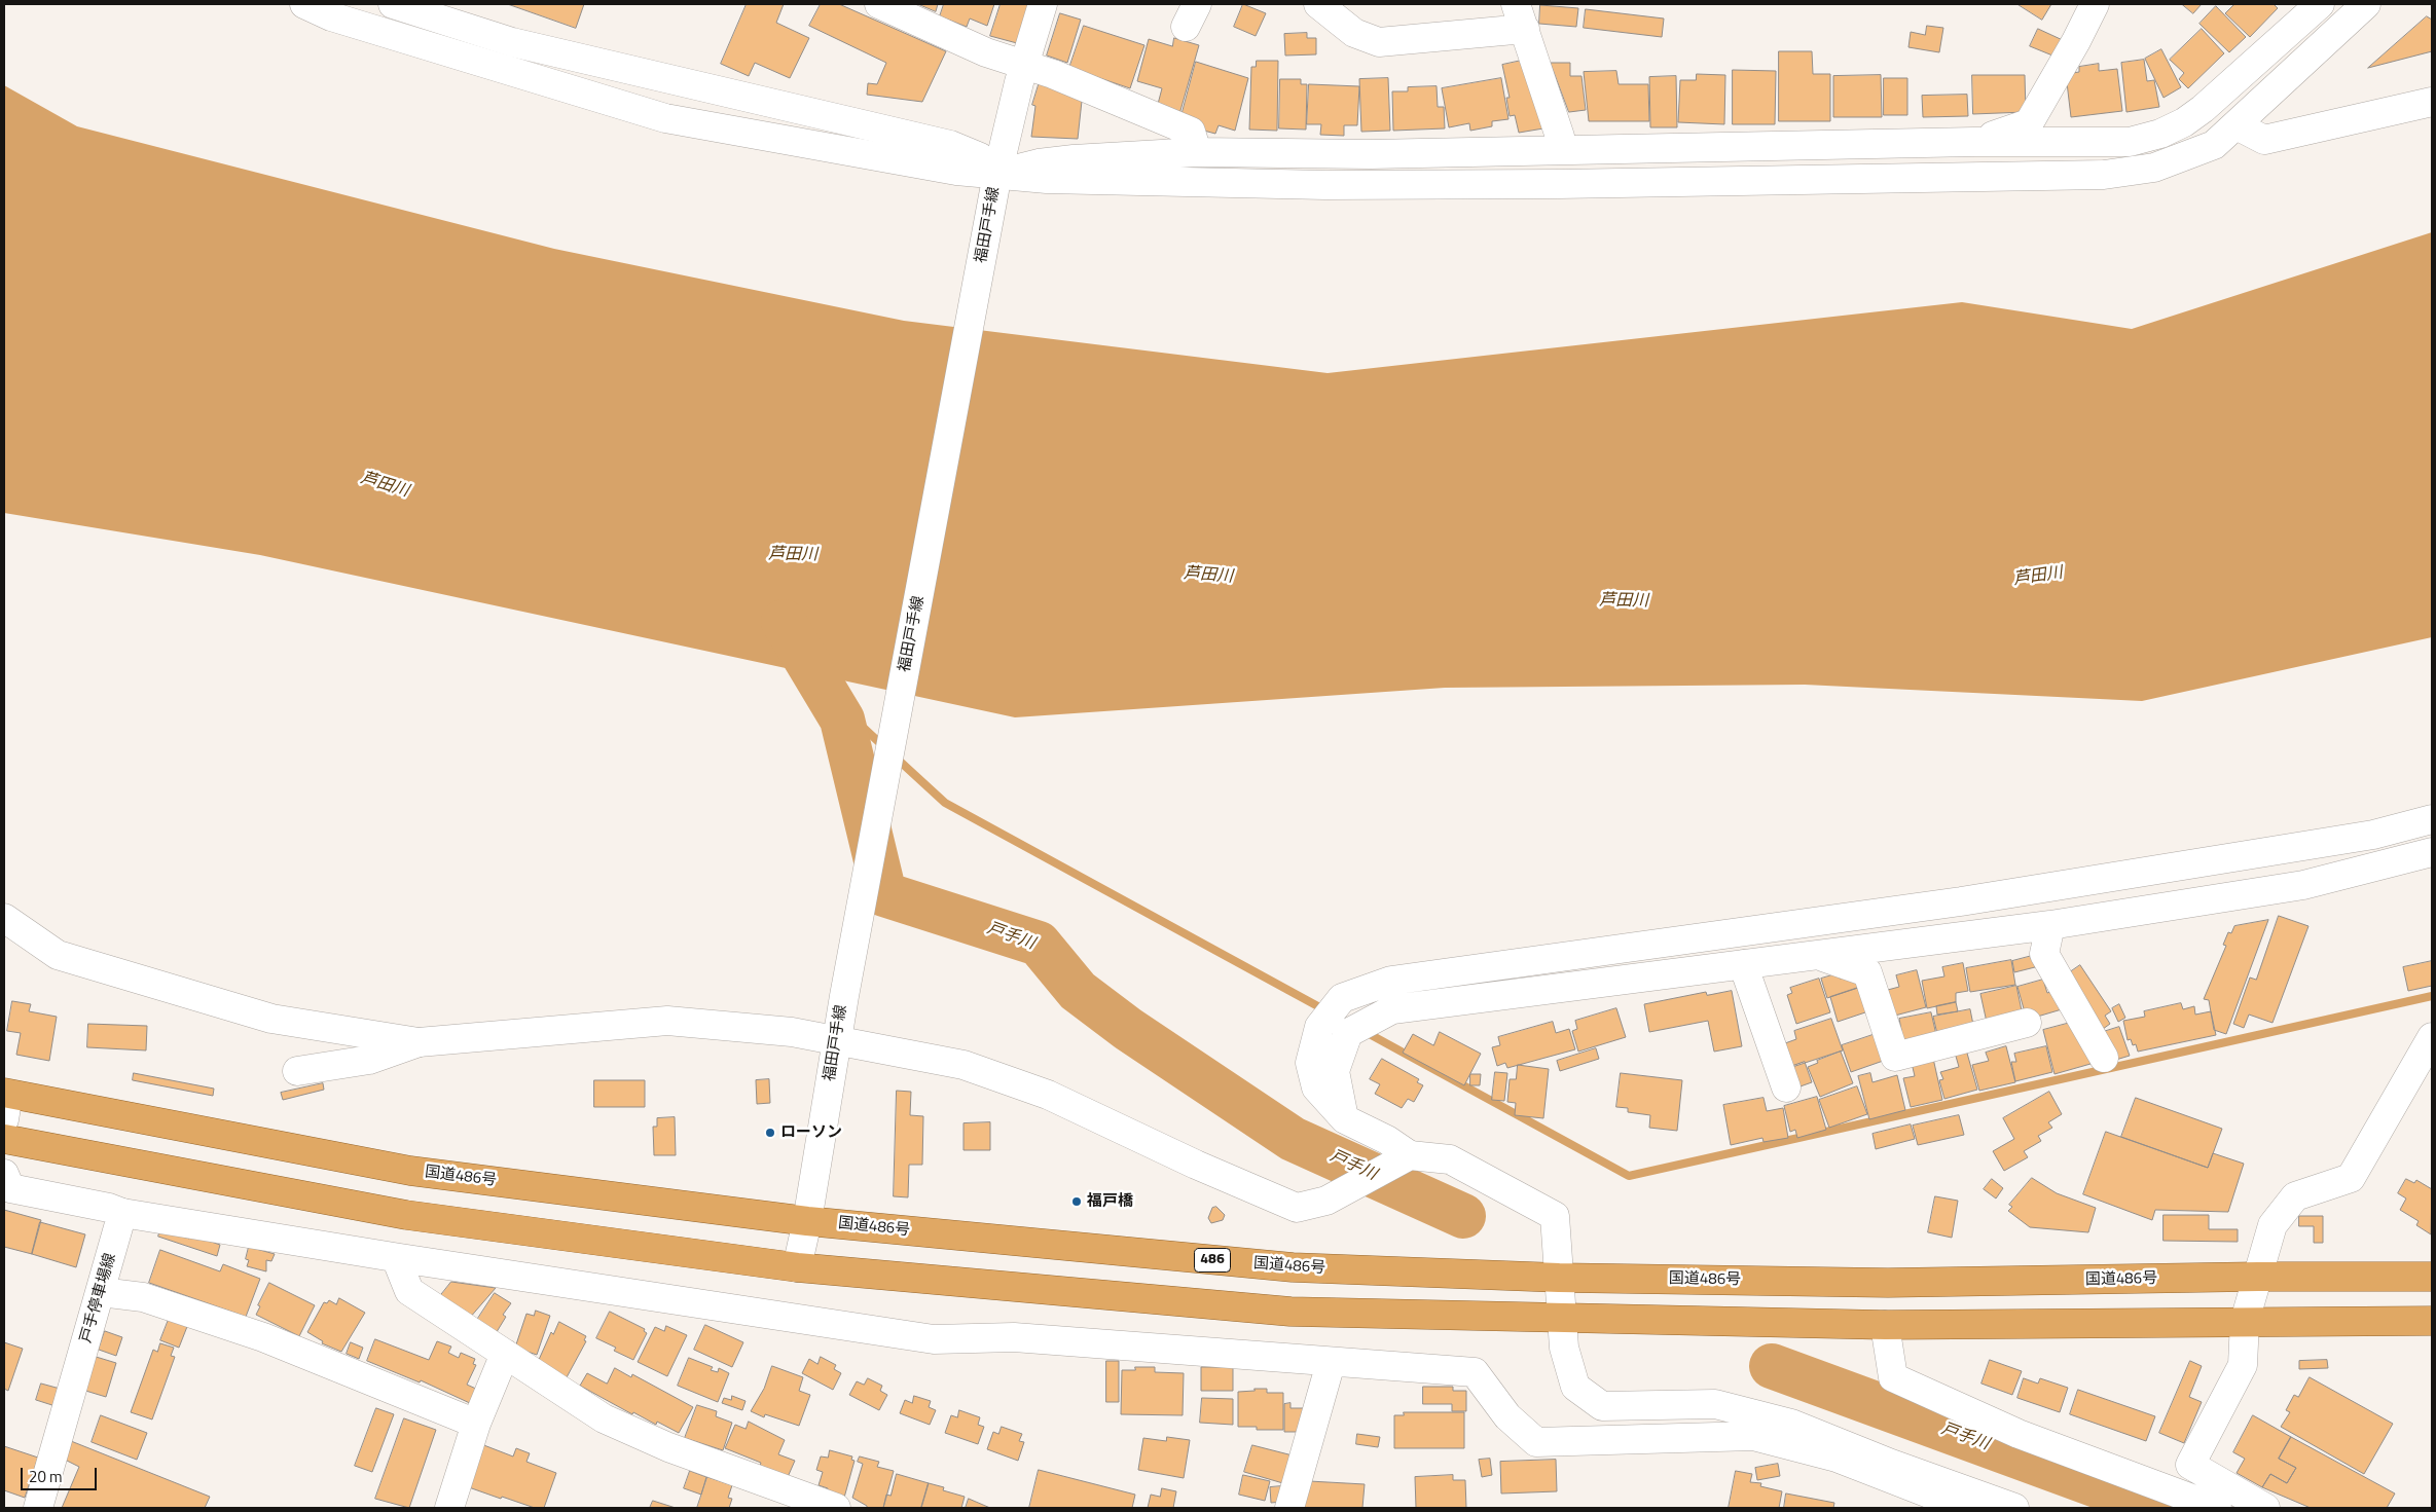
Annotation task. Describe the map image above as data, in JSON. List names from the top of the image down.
{
  "streets": {
    "highway": ["国道486号", "486"],
    "street": ["福田戸手線", "戸手停車場線"]
  },
  "crossings": [
    ["福田戸手線", "国道486号"]
  ],
  "water": ["芦田川", "戸手川"],
  "places": ["ローソン", "福戸橋"],
  "scale_bar": "20 m"
}
